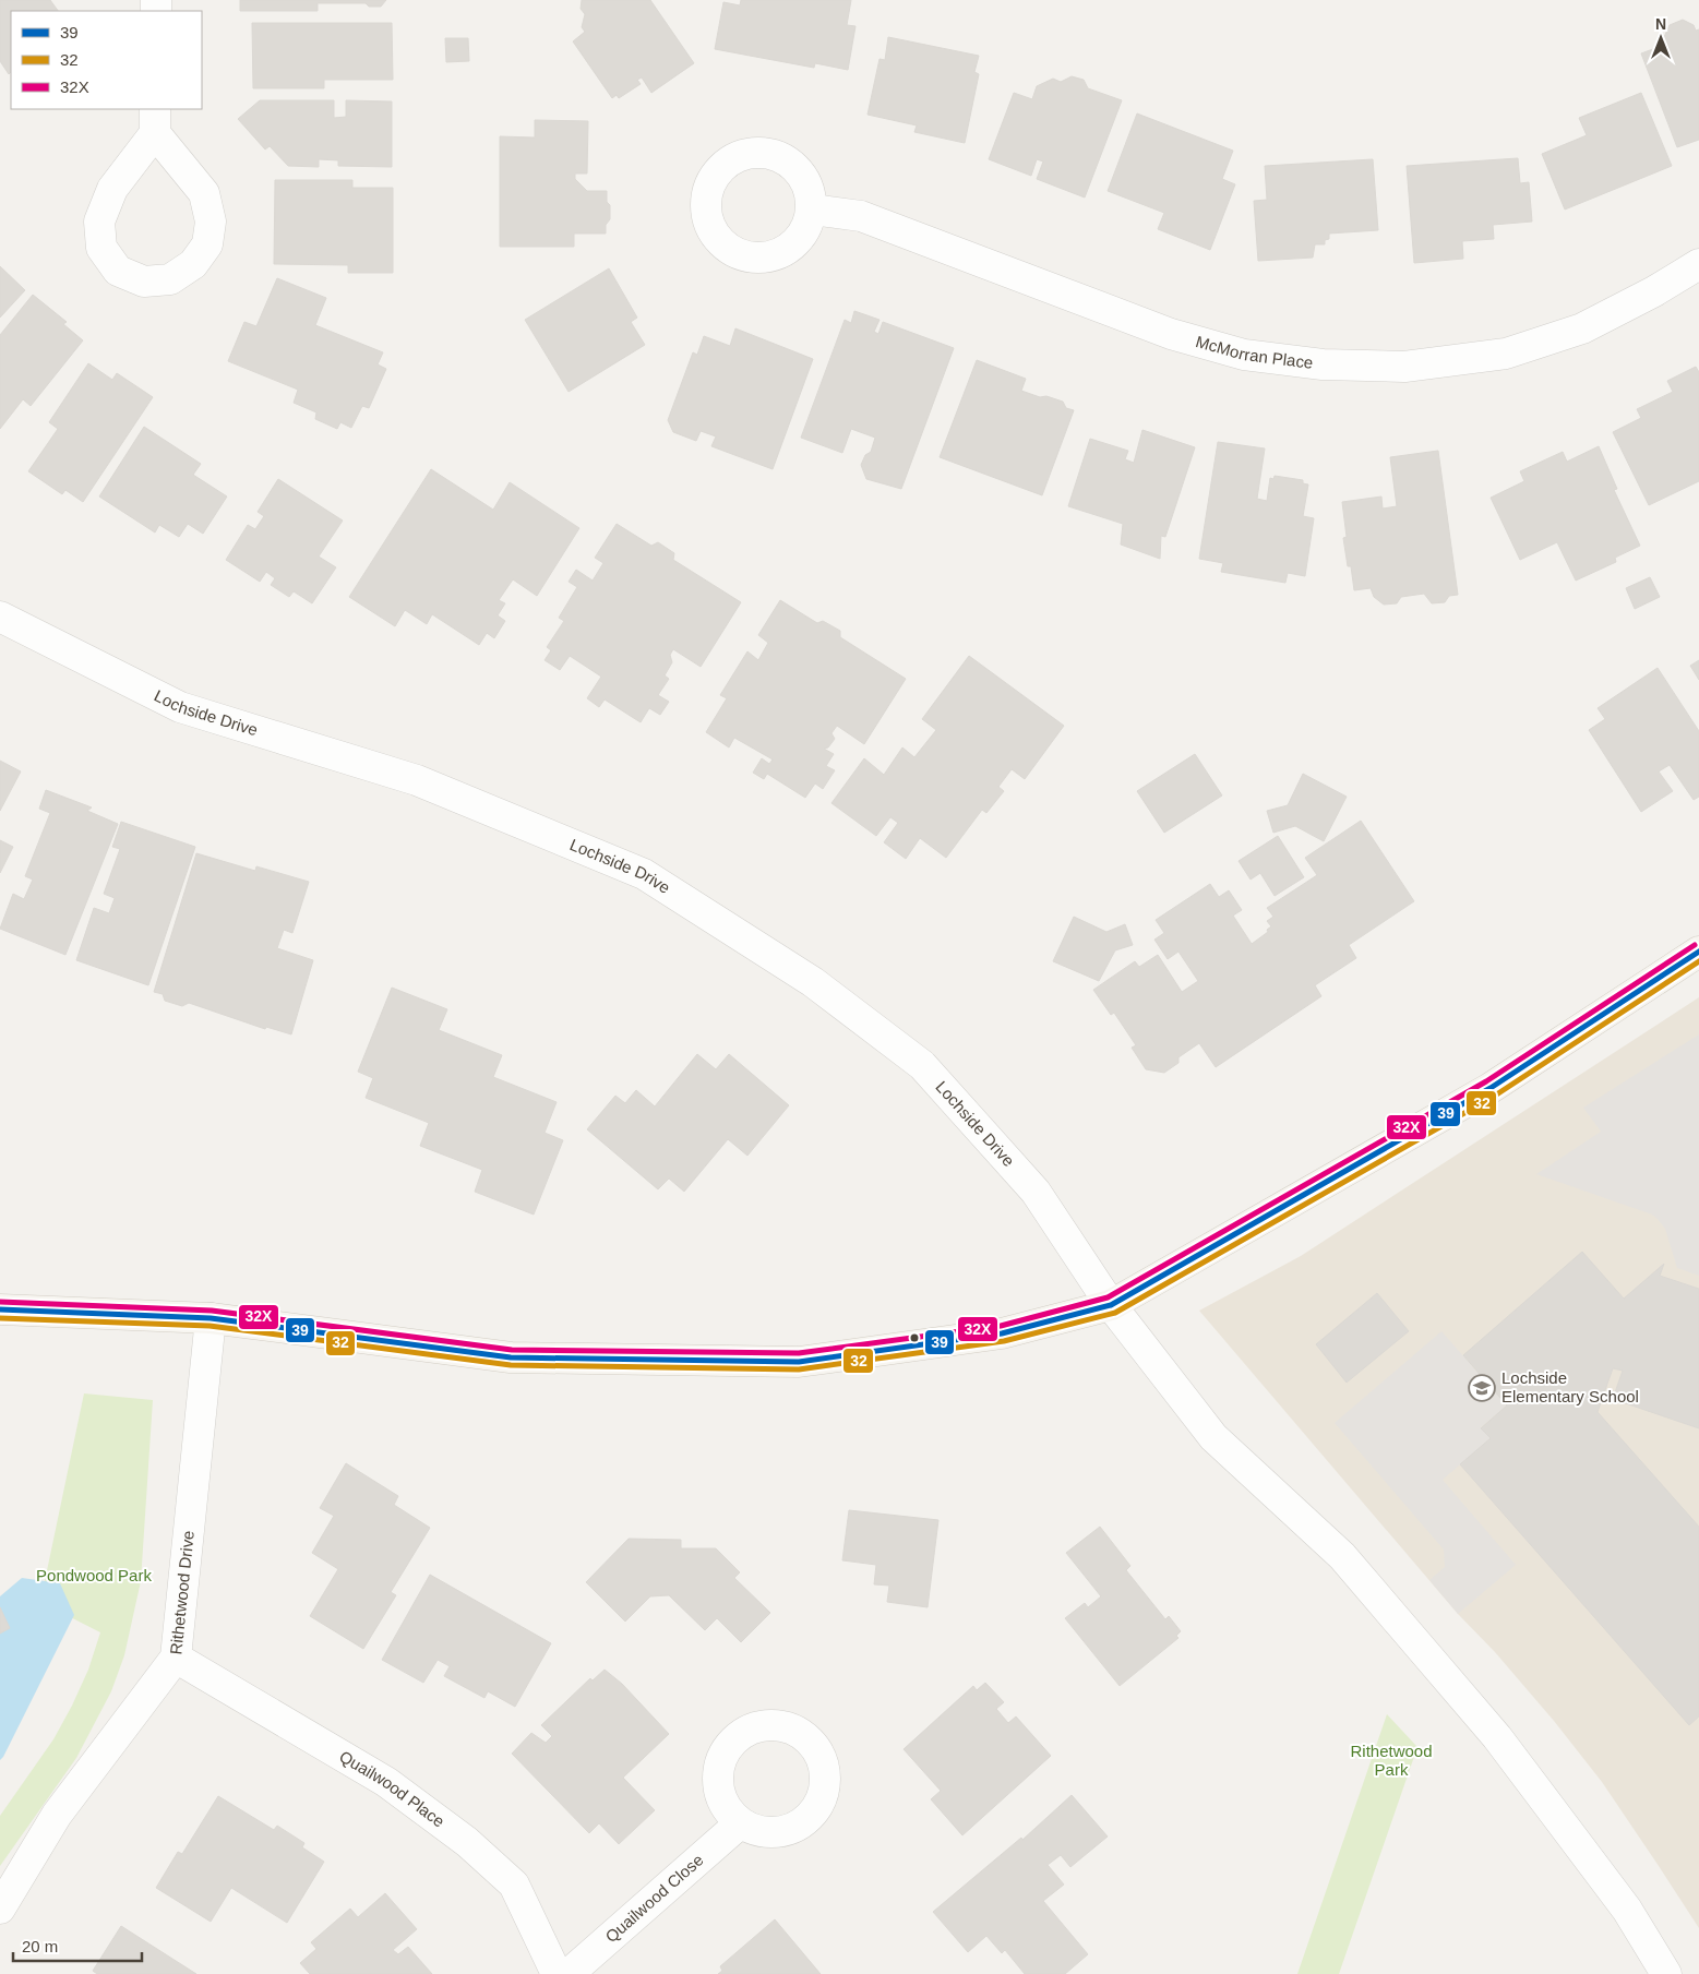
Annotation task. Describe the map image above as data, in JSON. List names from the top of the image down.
{
  "streets": {
    "street": [
      "McMorran Place",
      "Lochside Drive",
      "Rithetwood Drive",
      "Quailwood Place",
      "Quailwood Close"
    ]
  },
  "crossings": [
    ["Rithetwood Drive", "Quailwood Place"]
  ],
  "parks": ["Pondwood Park", "Rithetwood Park"],
  "places": {
    "school or university": ["Lochside Elementary School"]
  },
  "lines": ["transit line 32X", "transit line 39", "transit line 32"],
  "legend": ["39", "32", "32X"],
  "scale_bar": "20 m",
  "north": "top"
}
